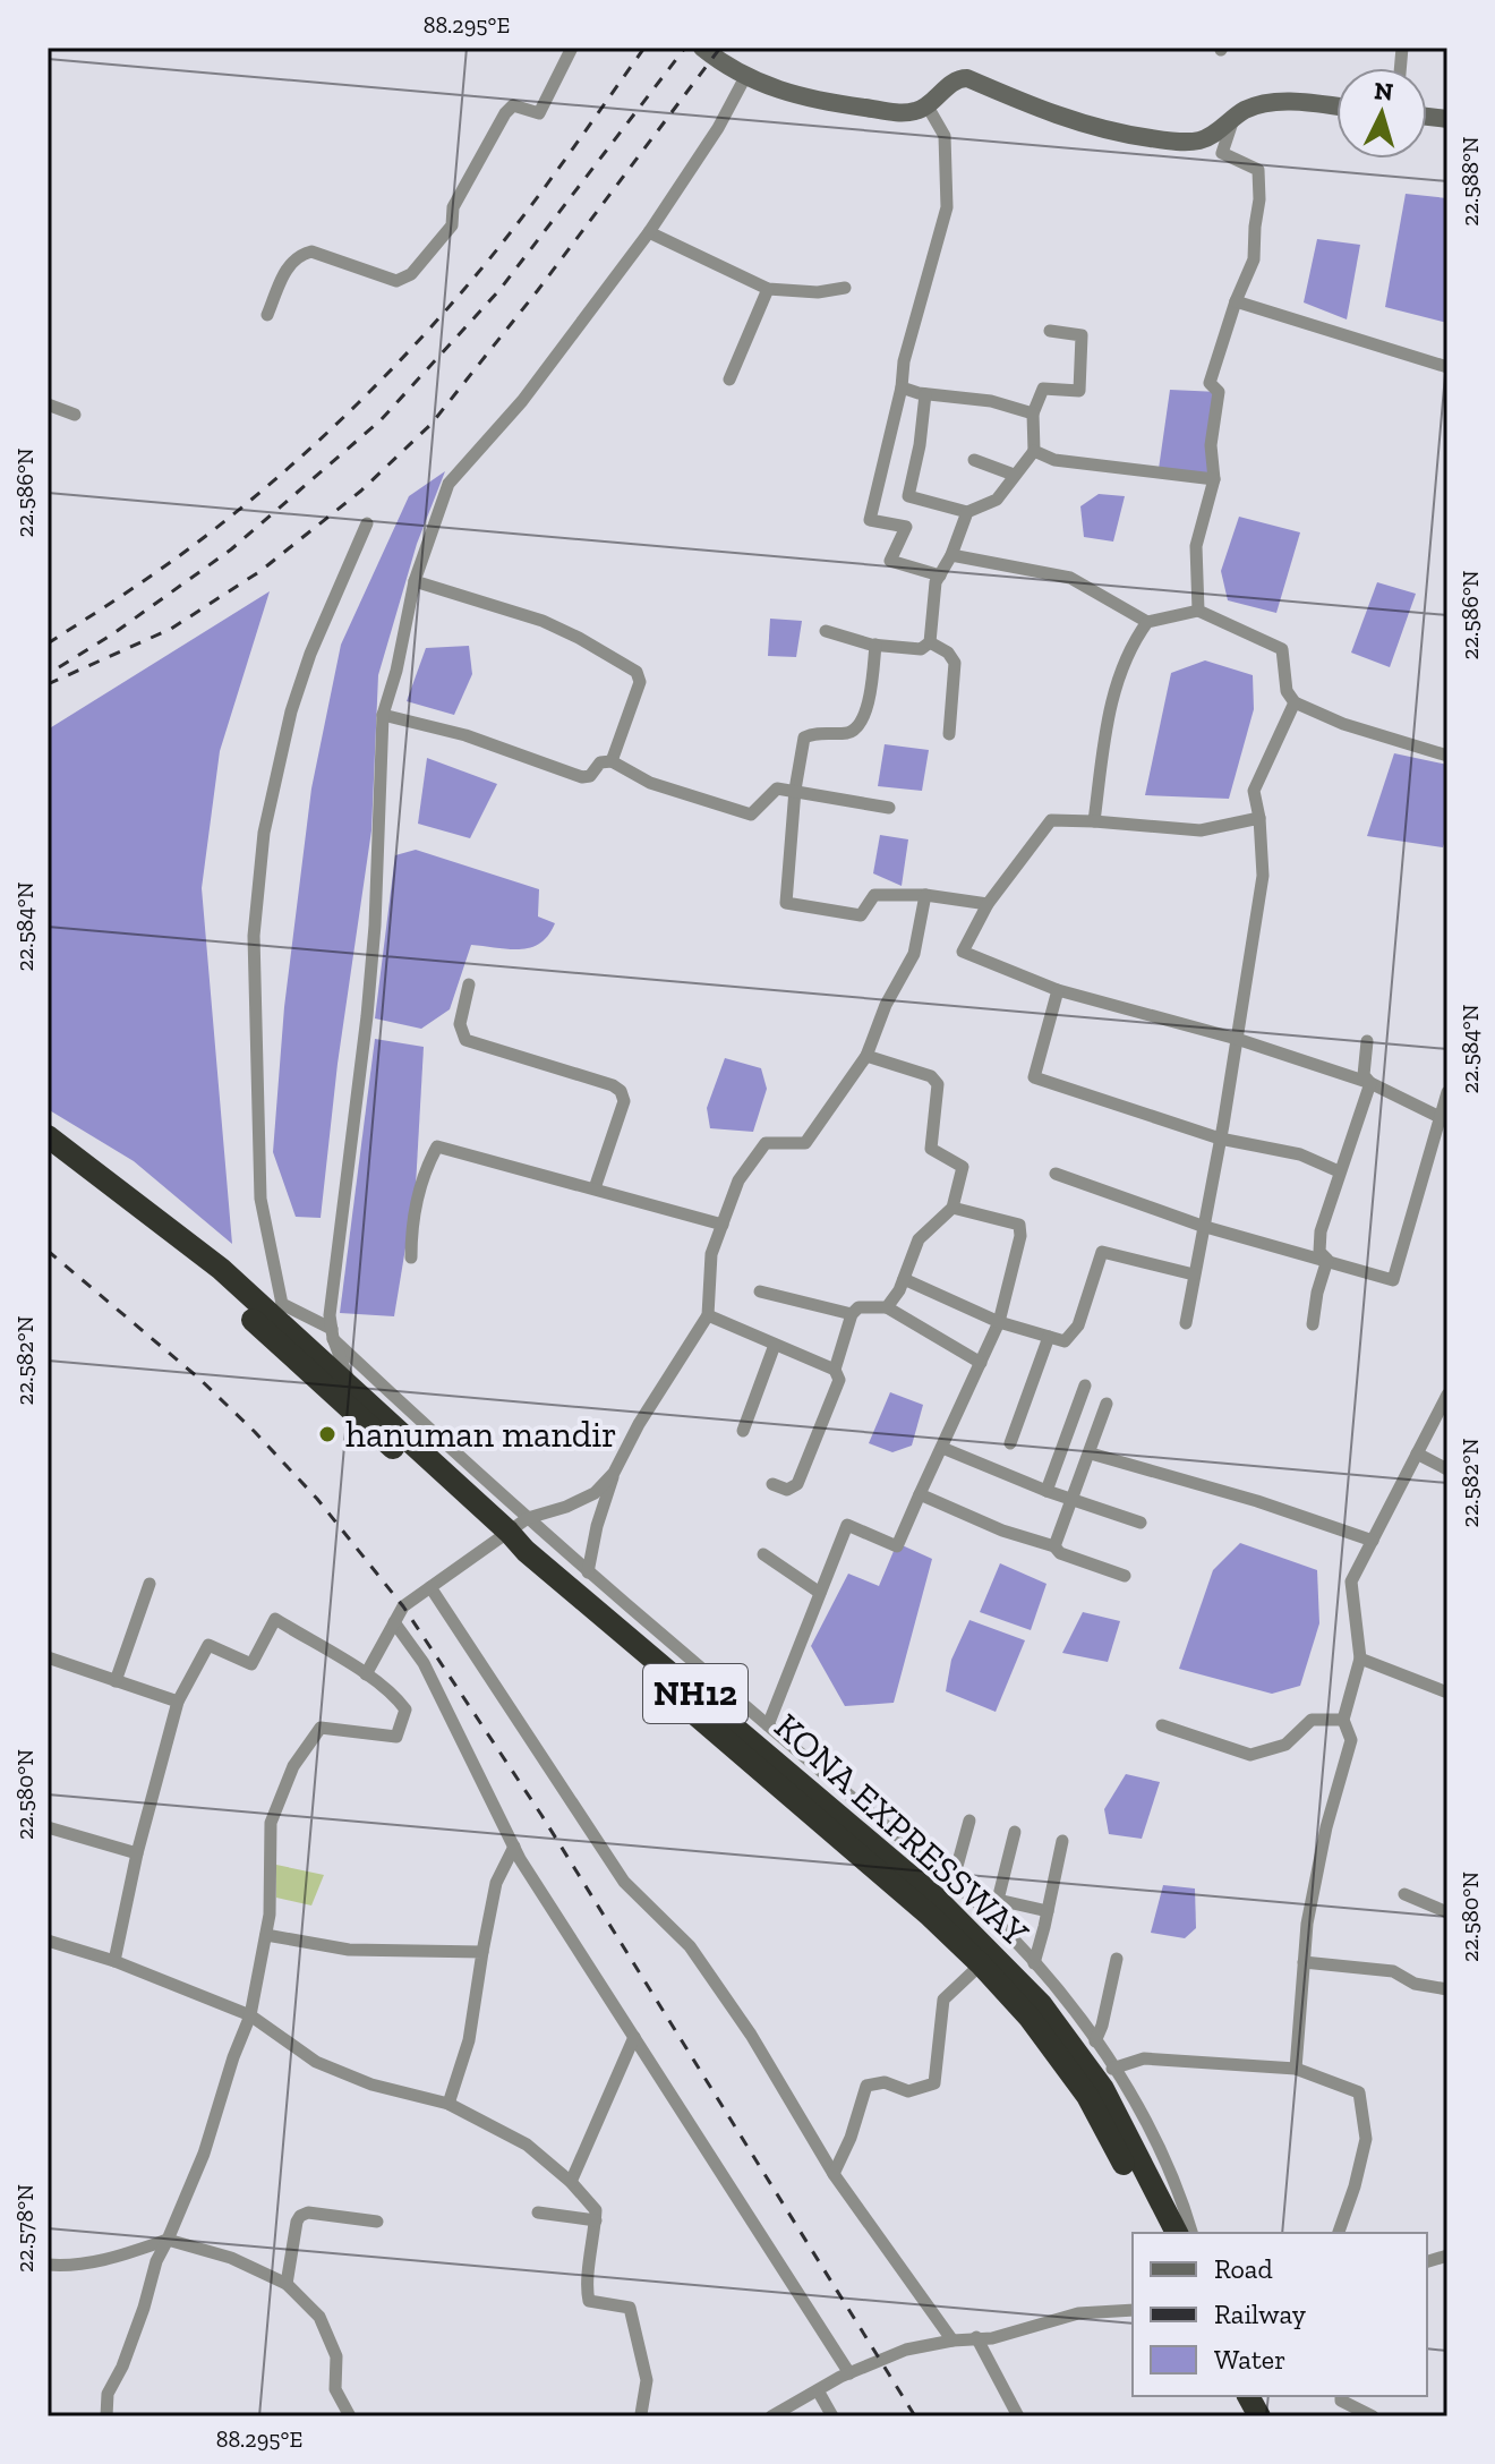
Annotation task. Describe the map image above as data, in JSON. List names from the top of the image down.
{
  "streets": {
    "highway": ["NH12", "KONA EXPRESSWAY"]
  },
  "places": ["hanuman mandir"],
  "legend": ["Road", "Railway", "Water"],
  "north": "top",
  "coordinates": [
    "88.295°E",
    "22.588°N",
    "22.586°N",
    "22.584°N",
    "22.582°N",
    "22.580°N",
    "22.578°N"
  ]
}
